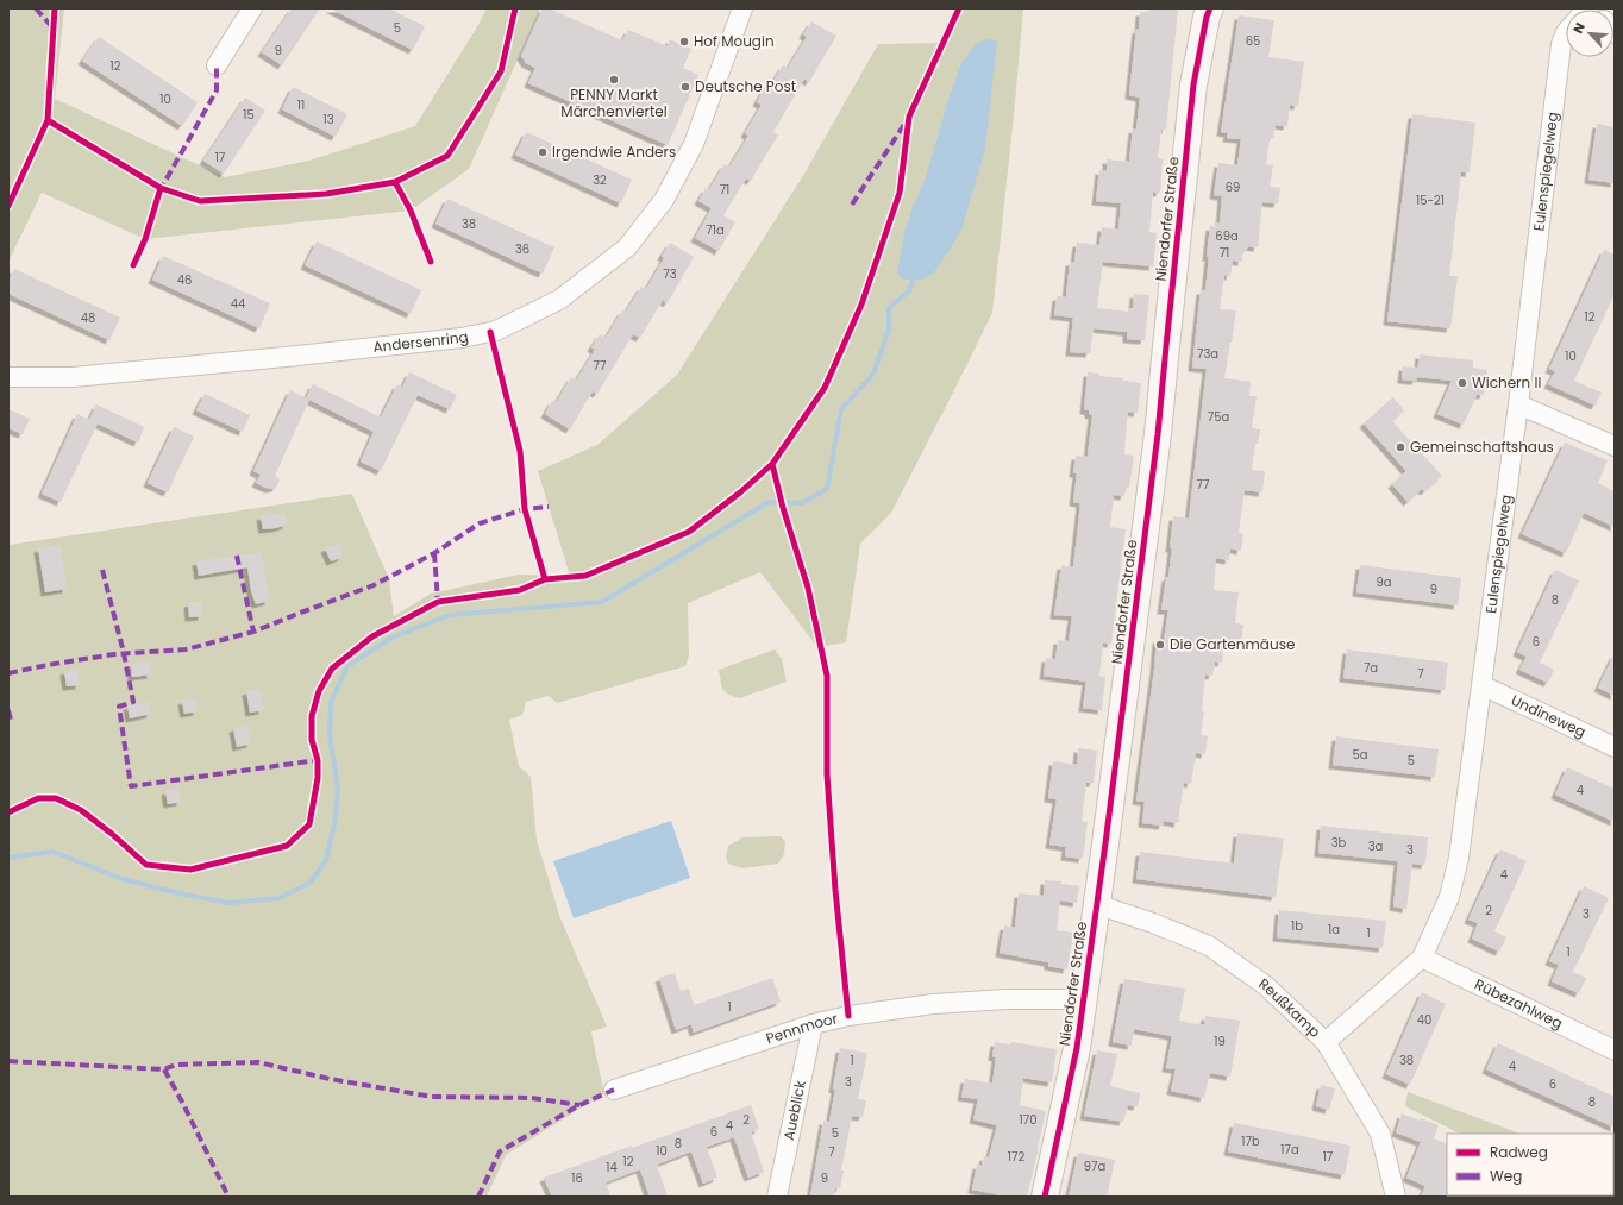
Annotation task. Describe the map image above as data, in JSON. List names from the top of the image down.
{
  "streets": {
    "main road": ["Niendorfer Straße"],
    "street": [
      "Eulenspiegelweg",
      "Andersenring",
      "Undineweg",
      "Rübezahlweg",
      "Reußkamp",
      "Pennmoor",
      "Aueblick"
    ]
  },
  "crossings": [
    ["Eulenspiegelweg", "Undineweg"],
    ["Eulenspiegelweg", "Rübezahlweg"],
    ["Eulenspiegelweg", "Reußkamp"],
    ["Niendorfer Straße", "Reußkamp"],
    ["Niendorfer Straße", "Pennmoor"],
    ["Pennmoor", "Aueblick"]
  ],
  "places": [
    "Hof Mougin",
    "PENNY Markt Märchenviertel",
    "Deutsche Post",
    "Irgendwie Anders",
    "Wichern II",
    "Gemeinschaftshaus",
    "Die Gartenmäuse"
  ],
  "house_numbers": [
    "5",
    "65",
    "9",
    "12",
    "10",
    "11",
    "15",
    "13",
    "17",
    "32",
    "69",
    "71",
    "15-21",
    "38",
    "71a",
    "69a",
    "36",
    "71",
    "73",
    "46",
    "44",
    "12",
    "48",
    "73a",
    "10",
    "77",
    "75a",
    "77",
    "9a",
    "9",
    "8",
    "6",
    "7a",
    "7",
    "5a",
    "5",
    "4",
    "3b",
    "3a",
    "3",
    "4",
    "2",
    "3",
    "1b",
    "1a",
    "1",
    "1",
    "1",
    "40",
    "19",
    "1",
    "38",
    "4",
    "3",
    "6",
    "8",
    "2",
    "170",
    "4",
    "6",
    "5",
    "17b",
    "8",
    "17a",
    "10",
    "7",
    "172",
    "17",
    "12",
    "97a",
    "14",
    "16",
    "9"
  ],
  "legend": ["Radweg", "Weg"],
  "north": "top left"
}
